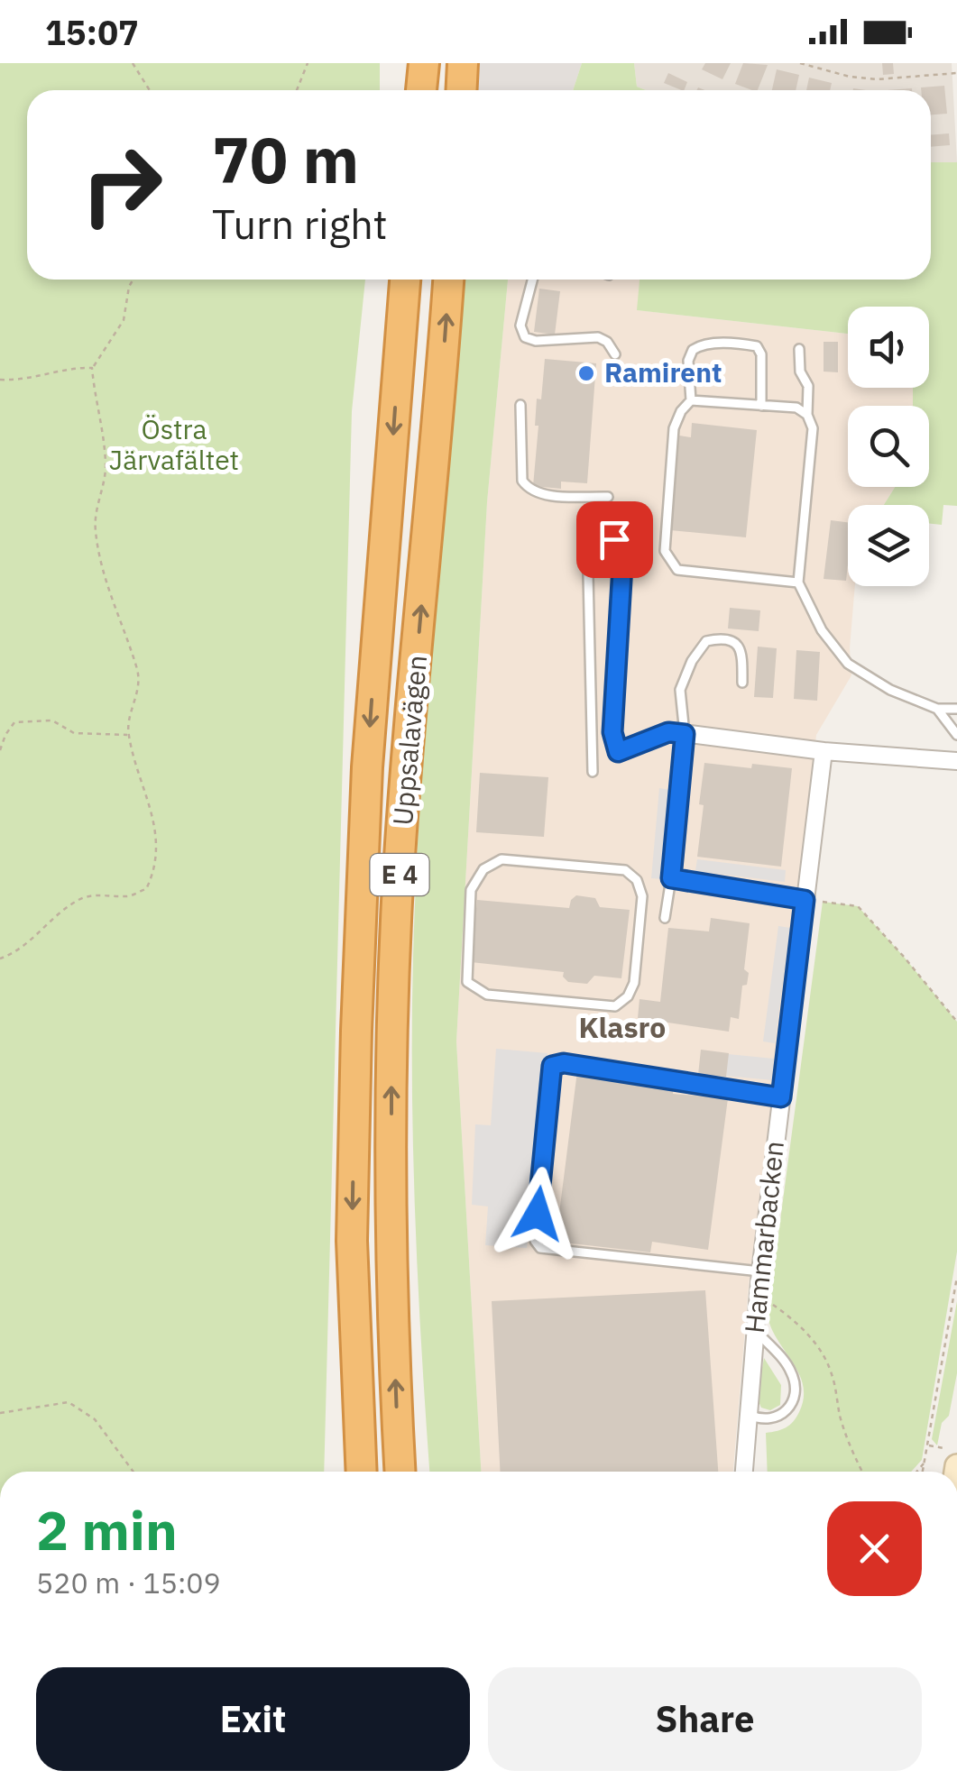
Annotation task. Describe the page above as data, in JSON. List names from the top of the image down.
{
  "streets": {
    "highway": ["Uppsalavägen", "E 4"],
    "street": ["Hammarbacken"]
  },
  "districts": ["Klasro"],
  "parks": ["Östra Järvafältet"],
  "places": ["Ramirent"],
  "page": {
    "status": "15:07",
    "turn": ["70 m", "Turn right"],
    "heading": ["2 min", "520 m · 15:09"],
    "buttons": ["Exit", "Share"]
  }
}
